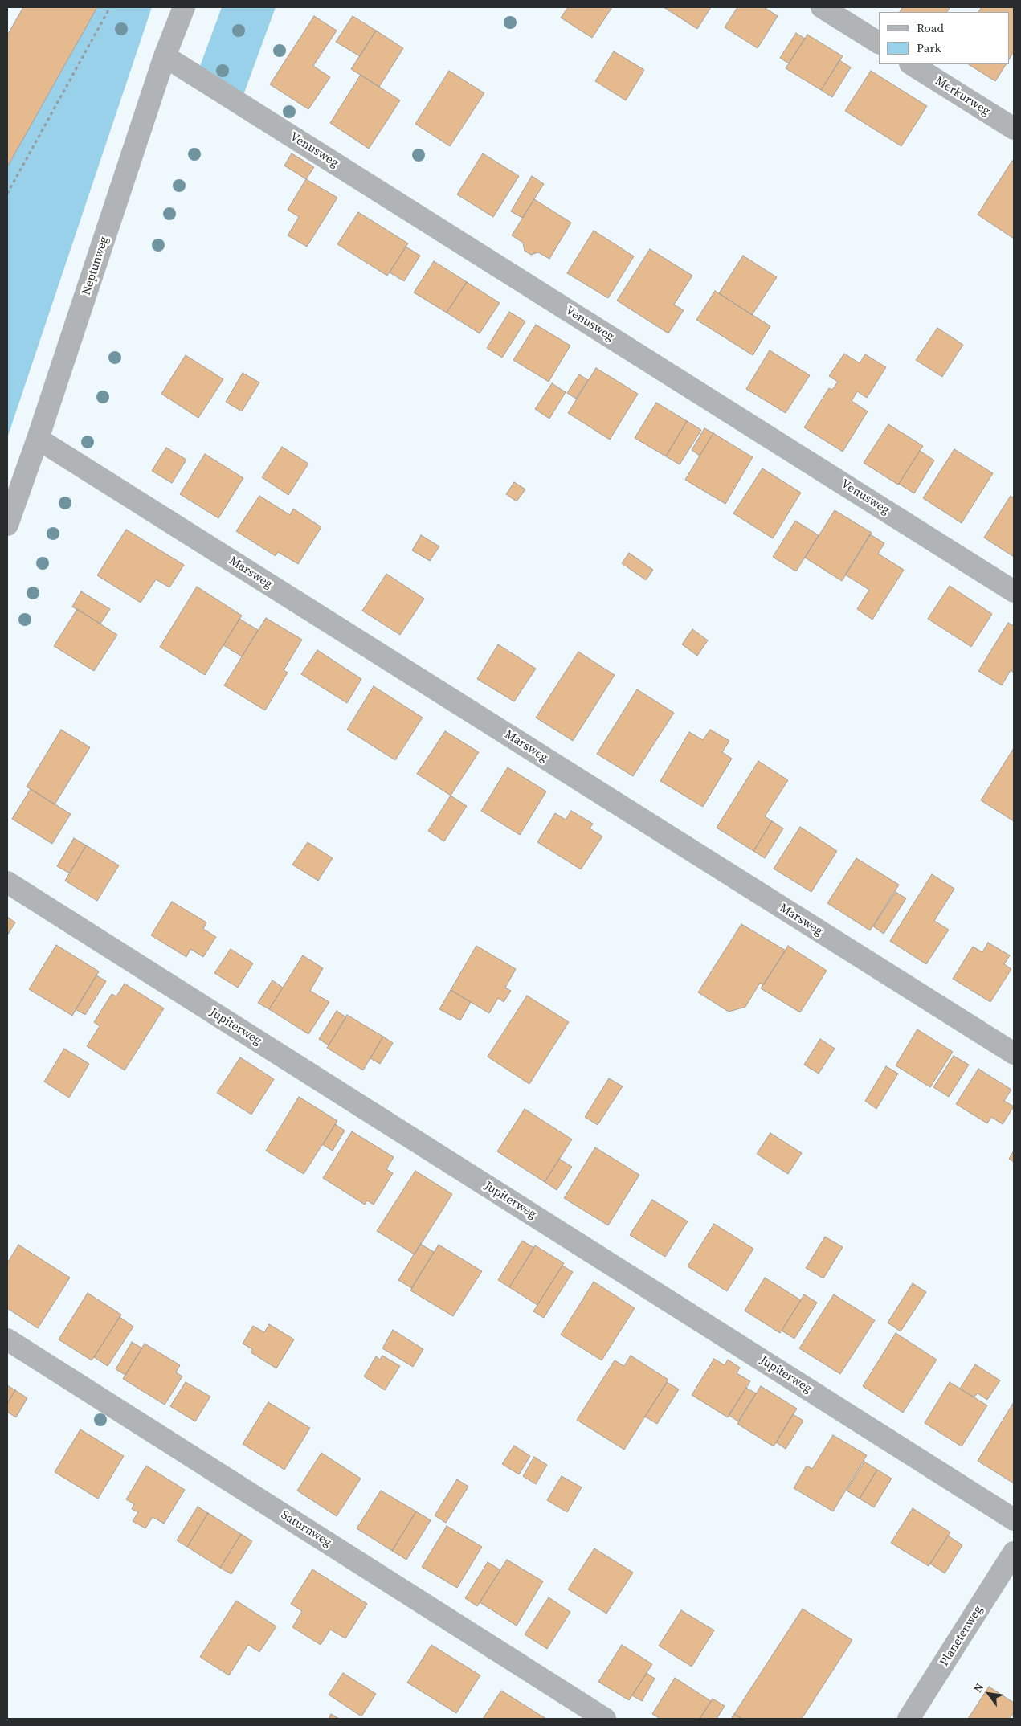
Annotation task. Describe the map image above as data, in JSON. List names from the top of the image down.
{
  "streets": {
    "street": [
      "Merkurweg",
      "Venusweg",
      "Neptunweg",
      "Marsweg",
      "Jupiterweg",
      "Saturnweg",
      "Planetenweg"
    ]
  },
  "crossings": [
    ["Venusweg", "Neptunweg"],
    ["Neptunweg", "Marsweg"]
  ],
  "legend": ["Road", "Park"],
  "north": "top left"
}
